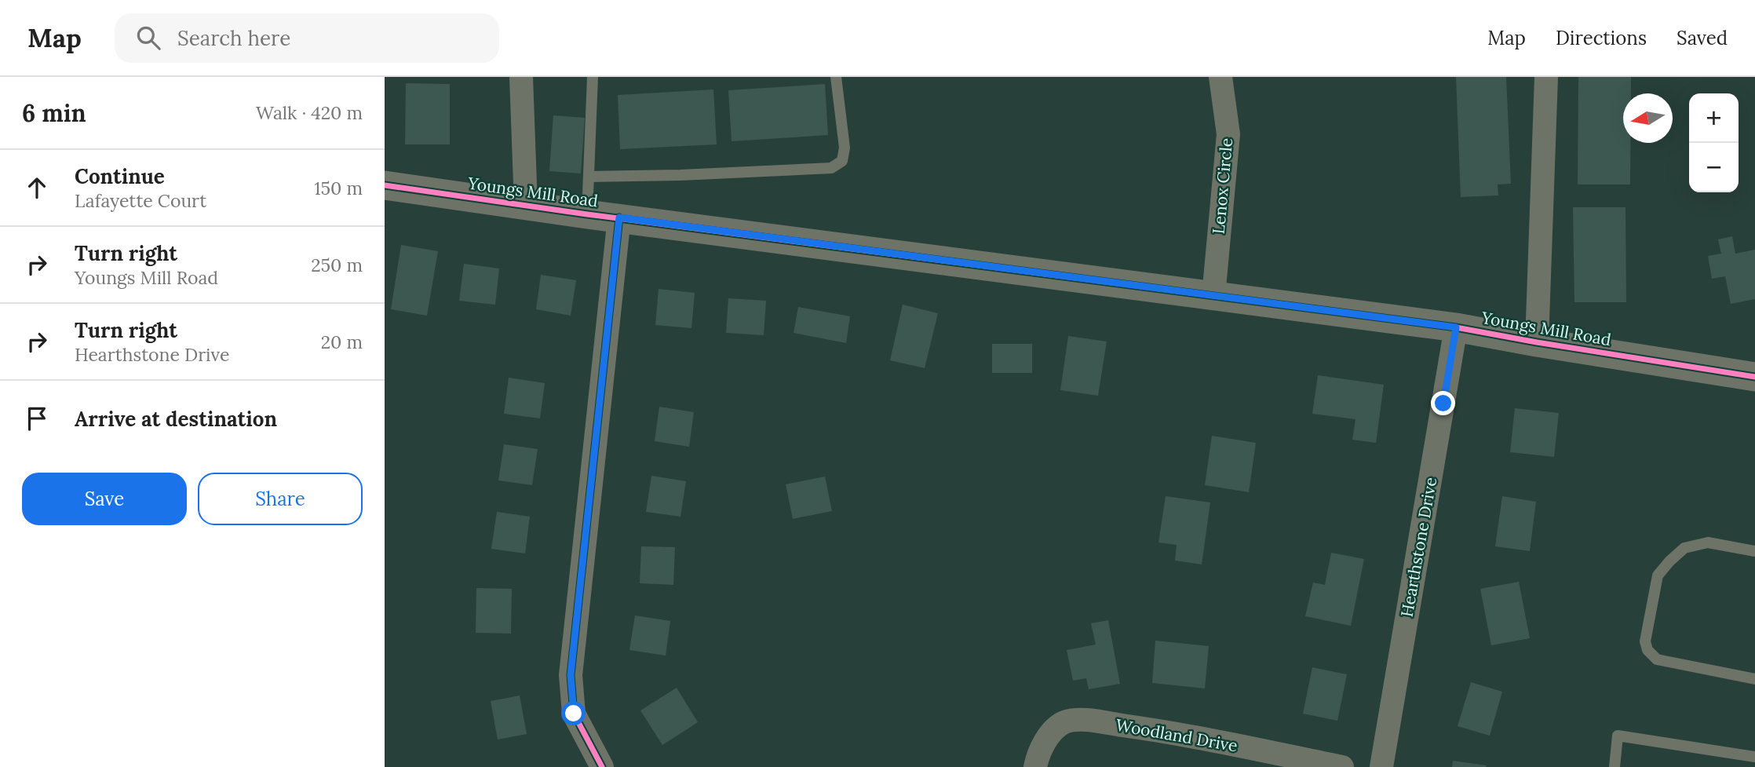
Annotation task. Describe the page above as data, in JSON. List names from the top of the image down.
{
  "streets": {
    "street": [
      "Lenox Circle",
      "Youngs Mill Road",
      "Hearthstone Drive",
      "Woodland Drive"
    ]
  },
  "crossings": [
    ["Lenox Circle", "Youngs Mill Road"],
    ["Youngs Mill Road", "Hearthstone Drive"]
  ],
  "north": "left",
  "page": {
    "header": "Map",
    "search": "Search here",
    "nav": ["Map", "Directions", "Saved"],
    "heading": ["6 min", "Walk · 420 m"],
    "map_buttons": ["+", "−"],
    "list": [
      ["Continue", "Lafayette Court", "150 m"],
      ["Turn right", "Youngs Mill Road", "250 m"],
      ["Turn right", "Hearthstone Drive", "20 m"],
      "Arrive at destination"
    ],
    "buttons": ["Save", "Share"]
  }
}
